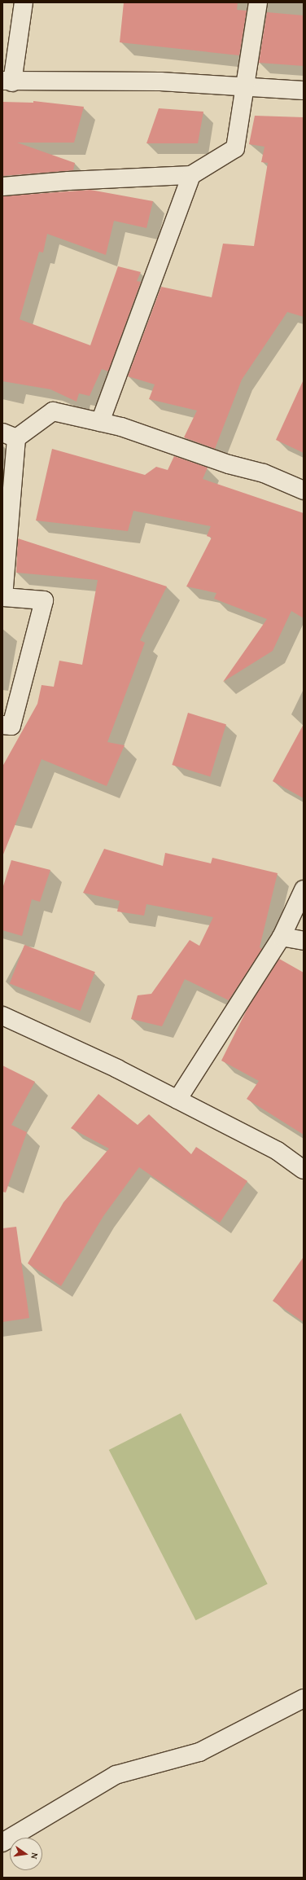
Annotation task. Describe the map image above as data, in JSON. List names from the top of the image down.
{
  "north": "right"
}
